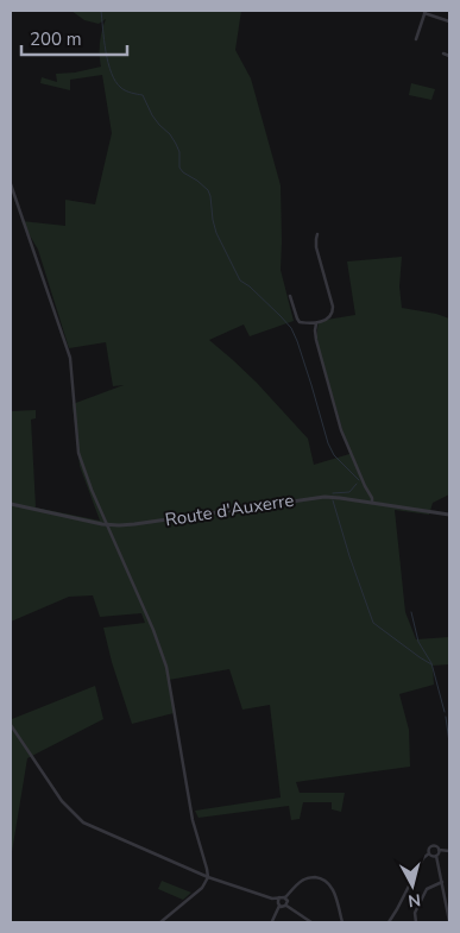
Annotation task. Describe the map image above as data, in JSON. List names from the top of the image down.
{
  "streets": {
    "street": ["Route d'Auxerre"]
  },
  "scale_bar": "200 m",
  "north": "bottom"
}
